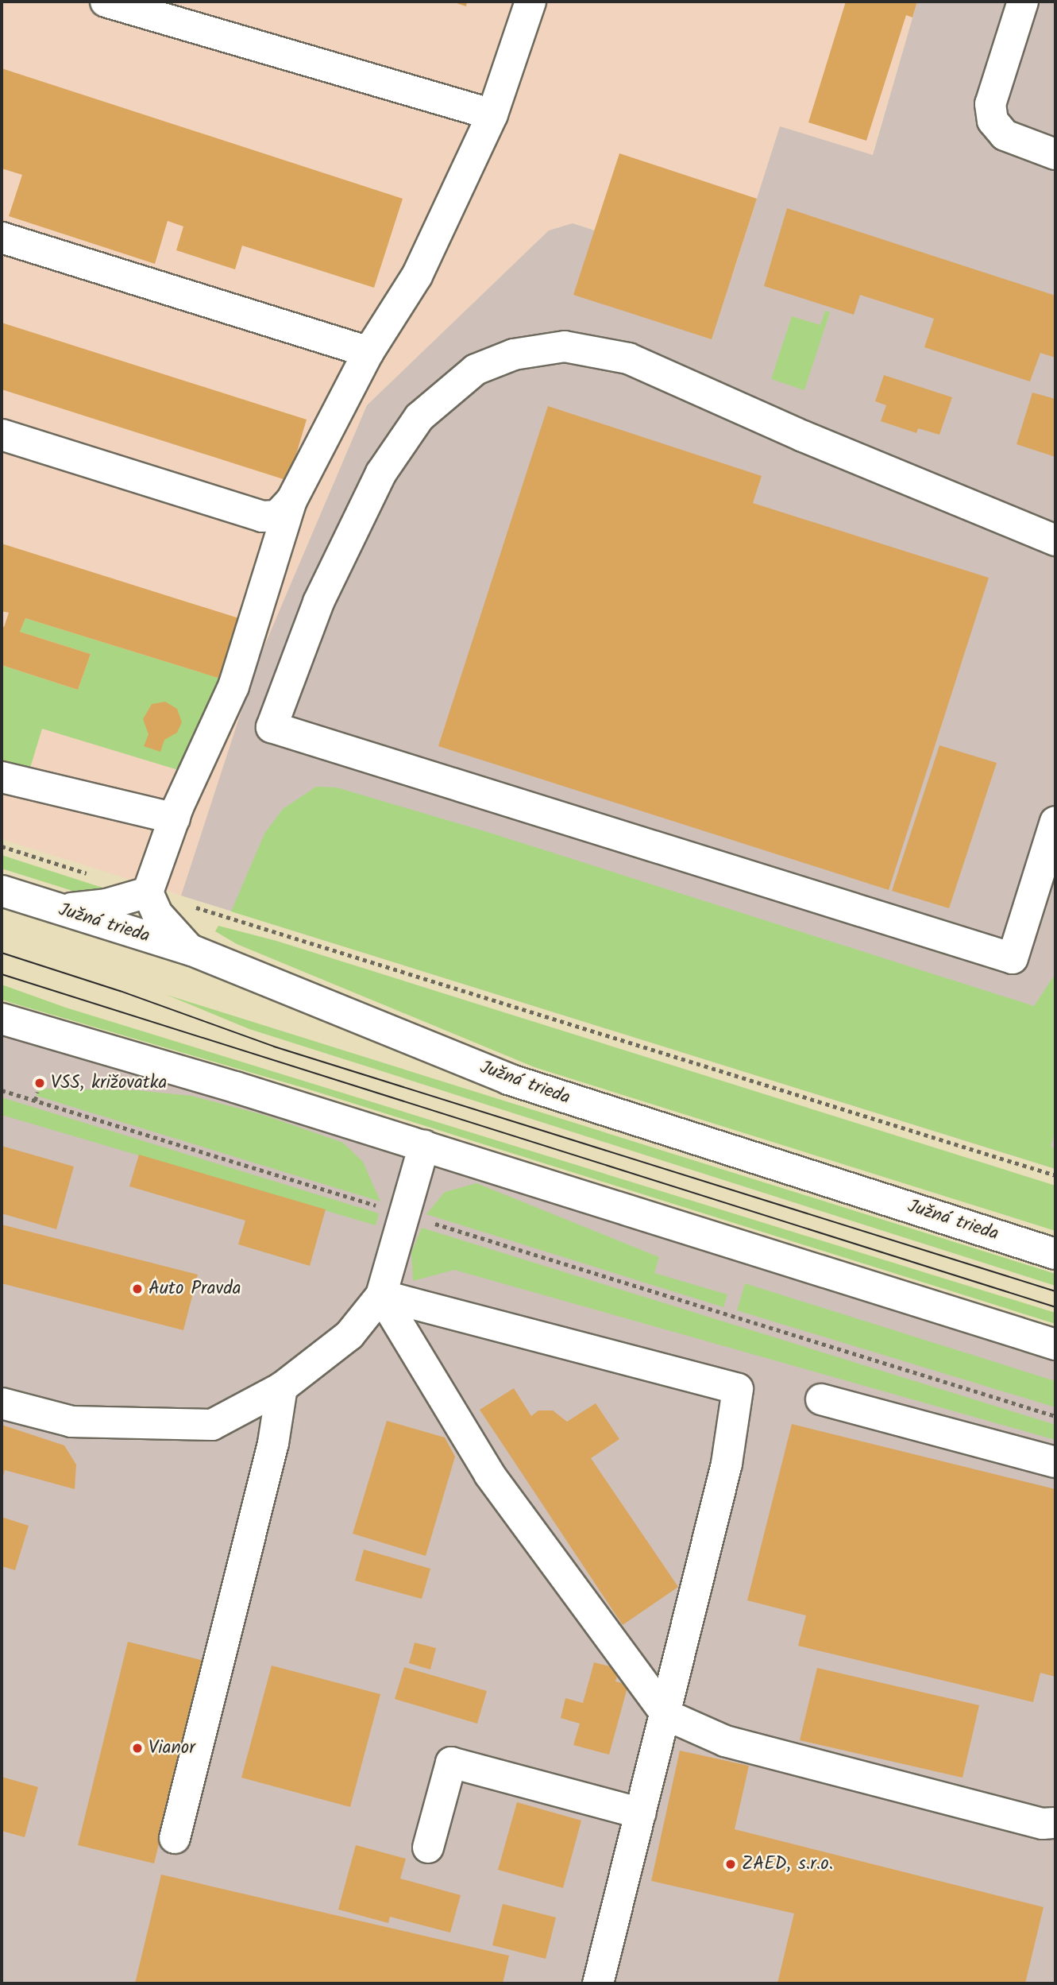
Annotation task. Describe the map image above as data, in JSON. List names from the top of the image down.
{
  "streets": {
    "street": ["Južná trieda"]
  },
  "places": [
    "VSS, križovatka",
    "Auto Pravda",
    "Vianor",
    "ZAED, s.r.o."
  ]
}
